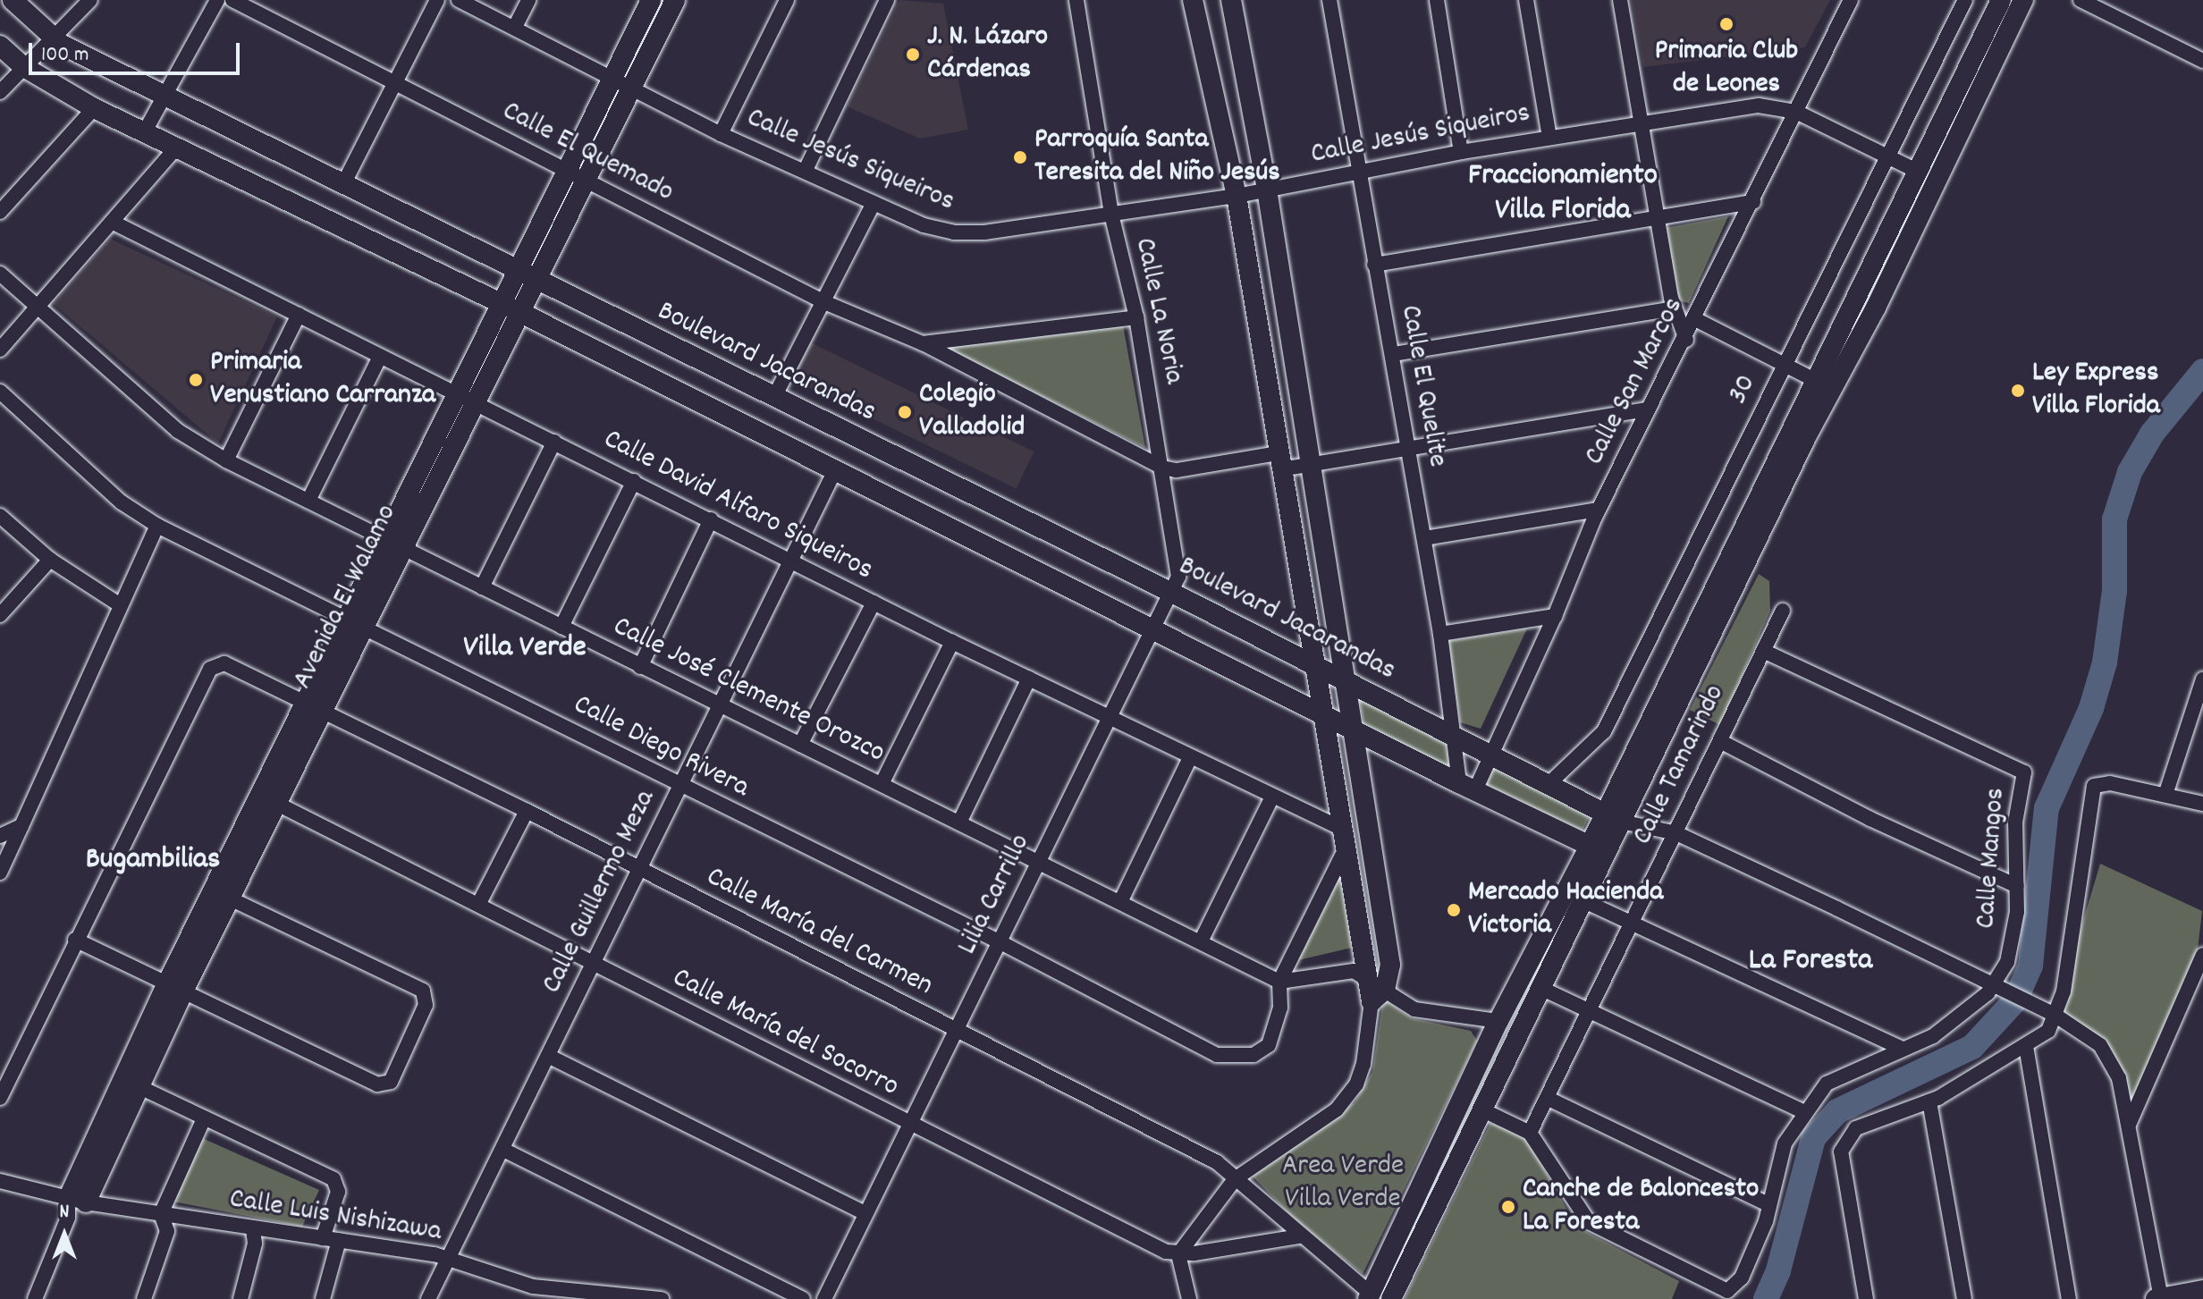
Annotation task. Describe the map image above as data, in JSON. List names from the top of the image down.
{
  "streets": {
    "street": [
      "Calle Jesús Siqueiros",
      "Calle El Quemado",
      "Calle La Noria",
      "Boulevard Jacarandas",
      "Calle San Marcos",
      "Calle El Quelite",
      "30",
      "Calle David Alfaro Siqueiros",
      "Avenida El Walamo",
      "Calle José Clemente Orozco",
      "Calle Diego Rivera",
      "Calle Tamarindo",
      "Calle Mangos",
      "Calle Guillermo Meza",
      "Lilia Carrillo",
      "Calle María del Carmen",
      "Calle María del Socorro",
      "Calle Luis Nishizawa"
    ]
  },
  "crossings": [
    ["Calle Jesús Siqueiros", "Calle La Noria"],
    ["Calle Jesús Siqueiros", "Calle San Marcos"],
    ["Calle Jesús Siqueiros", "Calle El Quelite"],
    ["Calle Jesús Siqueiros", "30"],
    ["Calle Jesús Siqueiros", "Avenida El Walamo"],
    ["Calle El Quemado", "Calle La Noria"],
    ["Calle El Quemado", "Calle San Marcos"],
    ["Calle El Quemado", "Calle El Quelite"],
    ["Calle El Quemado", "Avenida El Walamo"],
    ["Calle La Noria", "Boulevard Jacarandas"],
    ["Calle La Noria", "Lilia Carrillo"],
    ["Boulevard Jacarandas", "Calle San Marcos"],
    ["Boulevard Jacarandas", "Calle El Quelite"],
    ["Boulevard Jacarandas", "30"],
    ["Boulevard Jacarandas", "Avenida El Walamo"],
    ["Calle San Marcos", "Calle El Quelite"],
    ["Calle David Alfaro Siqueiros", "Avenida El Walamo"],
    ["Calle David Alfaro Siqueiros", "Calle Guillermo Meza"],
    ["Calle David Alfaro Siqueiros", "Lilia Carrillo"],
    ["Avenida El Walamo", "Calle José Clemente Orozco"],
    ["Avenida El Walamo", "Calle Diego Rivera"],
    ["Avenida El Walamo", "Calle María del Carmen"],
    ["Avenida El Walamo", "Calle María del Socorro"],
    ["Avenida El Walamo", "Calle Luis Nishizawa"],
    ["Calle José Clemente Orozco", "Calle Diego Rivera"],
    ["Calle José Clemente Orozco", "Calle Guillermo Meza"],
    ["Calle José Clemente Orozco", "Lilia Carrillo"],
    ["Calle Diego Rivera", "Calle Guillermo Meza"],
    ["Calle Diego Rivera", "Lilia Carrillo"],
    ["Calle Tamarindo", "Calle Mangos"],
    ["Calle Guillermo Meza", "Calle María del Carmen"],
    ["Calle Guillermo Meza", "Calle María del Socorro"],
    ["Calle Guillermo Meza", "Calle Luis Nishizawa"],
    ["Lilia Carrillo", "Calle María del Carmen"],
    ["Lilia Carrillo", "Calle María del Socorro"]
  ],
  "districts": [
    "Fraccionamiento Villa Florida",
    "Villa Verde",
    "Bugambilias",
    "La Foresta"
  ],
  "parks": ["Area Verde Villa Verde"],
  "places": [
    "Primaria Club de Leones",
    "J. N. Lázaro Cárdenas",
    "Parroquía Santa Teresita del Niño Jesús",
    "Primaria Venustiano Carranza",
    "Ley Express Villa Florida",
    "Colegio Valladolid",
    "Mercado Hacienda Victoria",
    "Canche de Baloncesto La Foresta"
  ],
  "scale_bar": "100 m",
  "north": "top"
}
